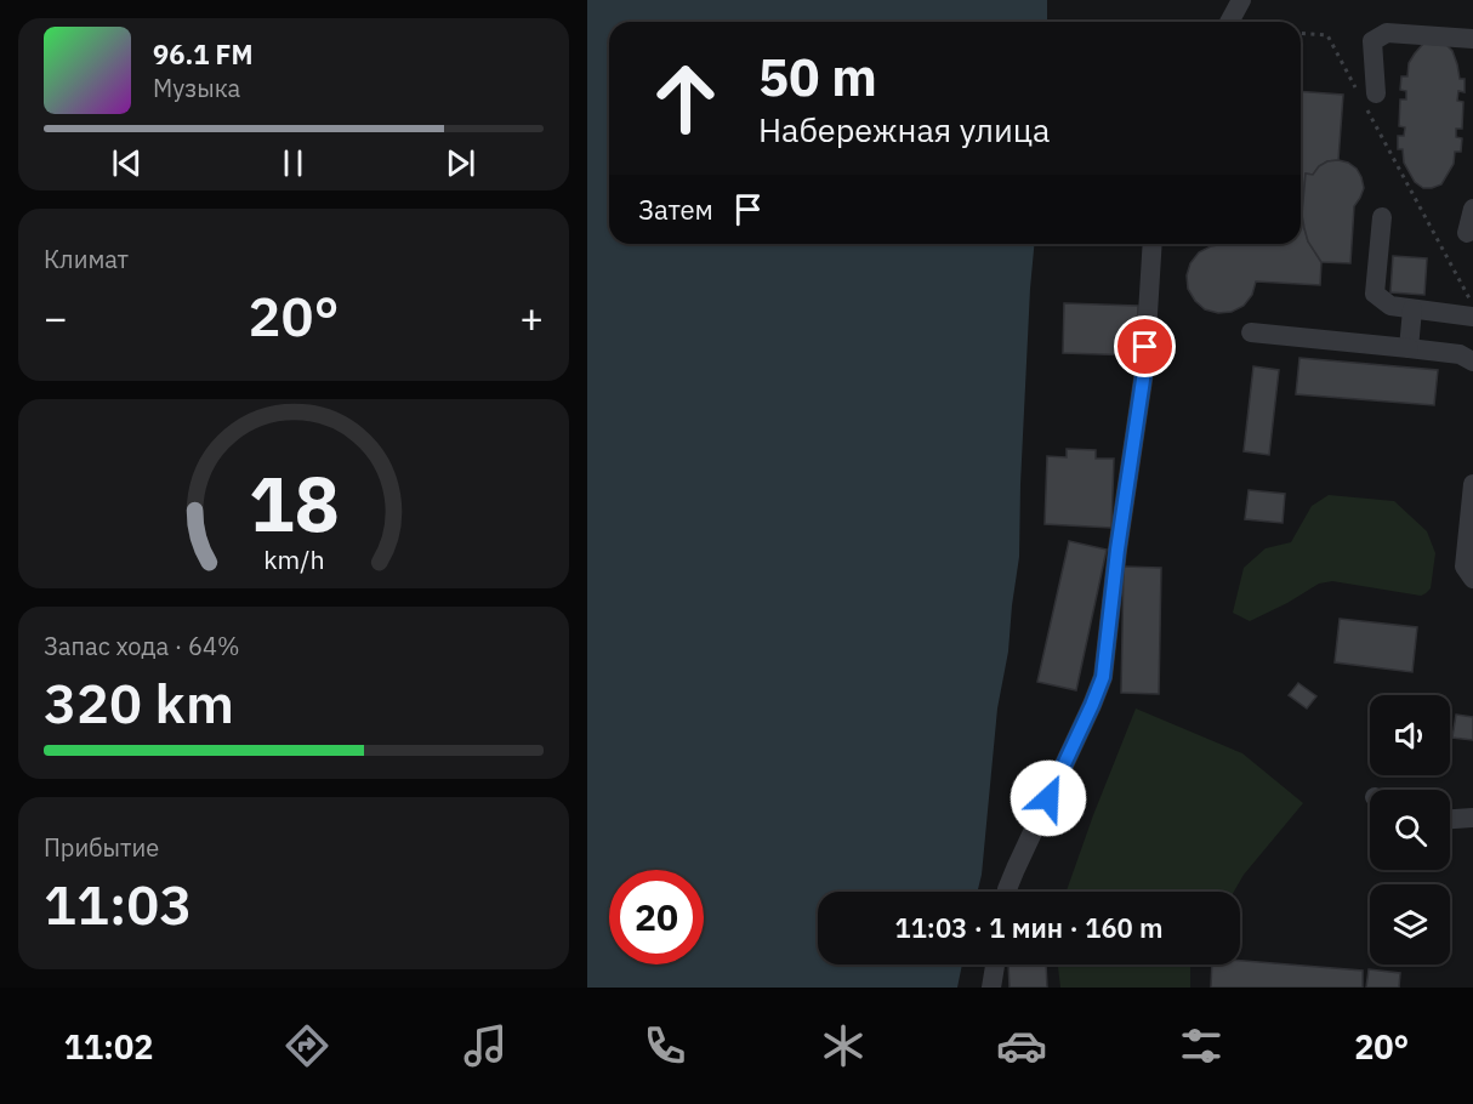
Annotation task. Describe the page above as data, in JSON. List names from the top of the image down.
{
  "page": {
    "turn": ["50 m", "Набережная улица"],
    "song": ["96.1 FM", "Музыка"],
    "then": "Затем",
    "tile": [
      "Климат",
      ["Запас хода · 64%", "320 km"],
      ["Прибытие", "11:03"]
    ],
    "heat": ["−", "20°", "+"],
    "limit": "20",
    "trip": "11:03 · 1 мин · 160 m",
    "tabs": ["11:02", "20°"],
    "gauge": ["18", "km/h"]
  }
}
